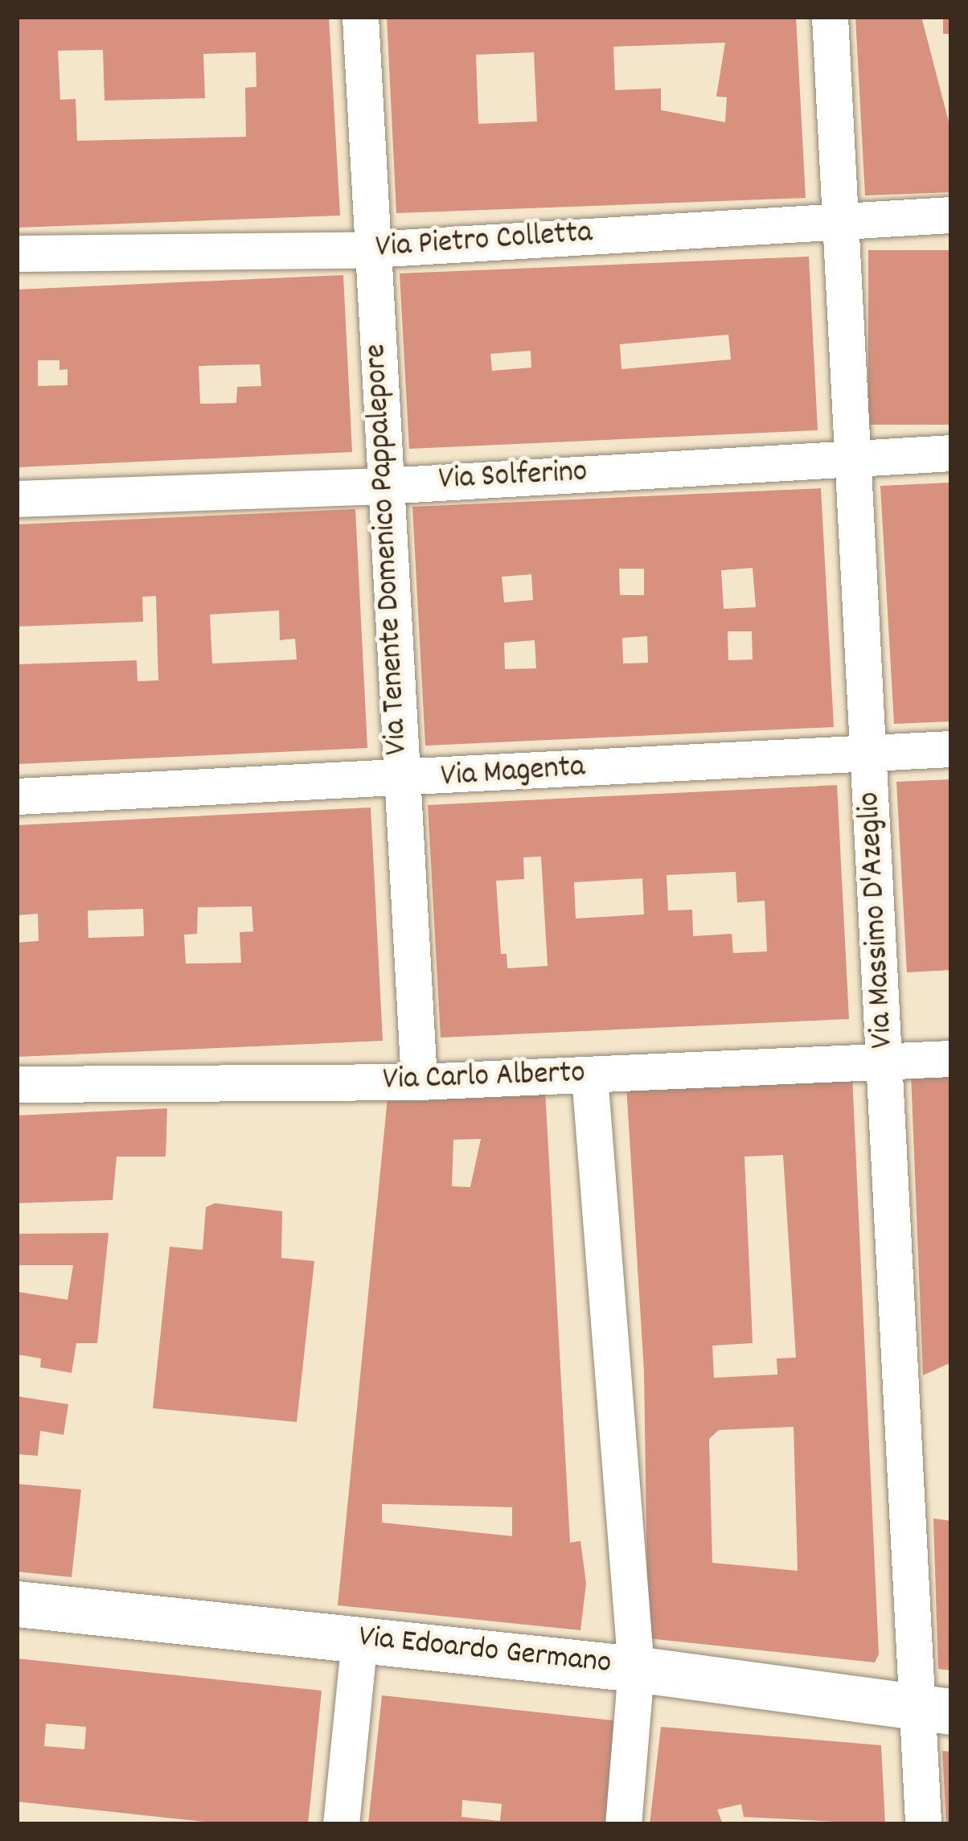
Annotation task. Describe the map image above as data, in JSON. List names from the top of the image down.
{
  "streets": {
    "street": [
      "Via Pietro Colletta",
      "Via Solferino",
      "Via Tenente Domenico Pappalepore",
      "Via Magenta",
      "Via Massimo D'Azeglio",
      "Via Carlo Alberto",
      "Via Edoardo Germano"
    ]
  },
  "crossings": [
    ["Via Pietro Colletta", "Via Tenente Domenico Pappalepore"],
    ["Via Pietro Colletta", "Via Massimo D'Azeglio"],
    ["Via Solferino", "Via Tenente Domenico Pappalepore"],
    ["Via Solferino", "Via Massimo D'Azeglio"],
    ["Via Tenente Domenico Pappalepore", "Via Magenta"],
    ["Via Tenente Domenico Pappalepore", "Via Carlo Alberto"],
    ["Via Magenta", "Via Massimo D'Azeglio"],
    ["Via Massimo D'Azeglio", "Via Carlo Alberto"],
    ["Via Massimo D'Azeglio", "Via Edoardo Germano"]
  ]
}
